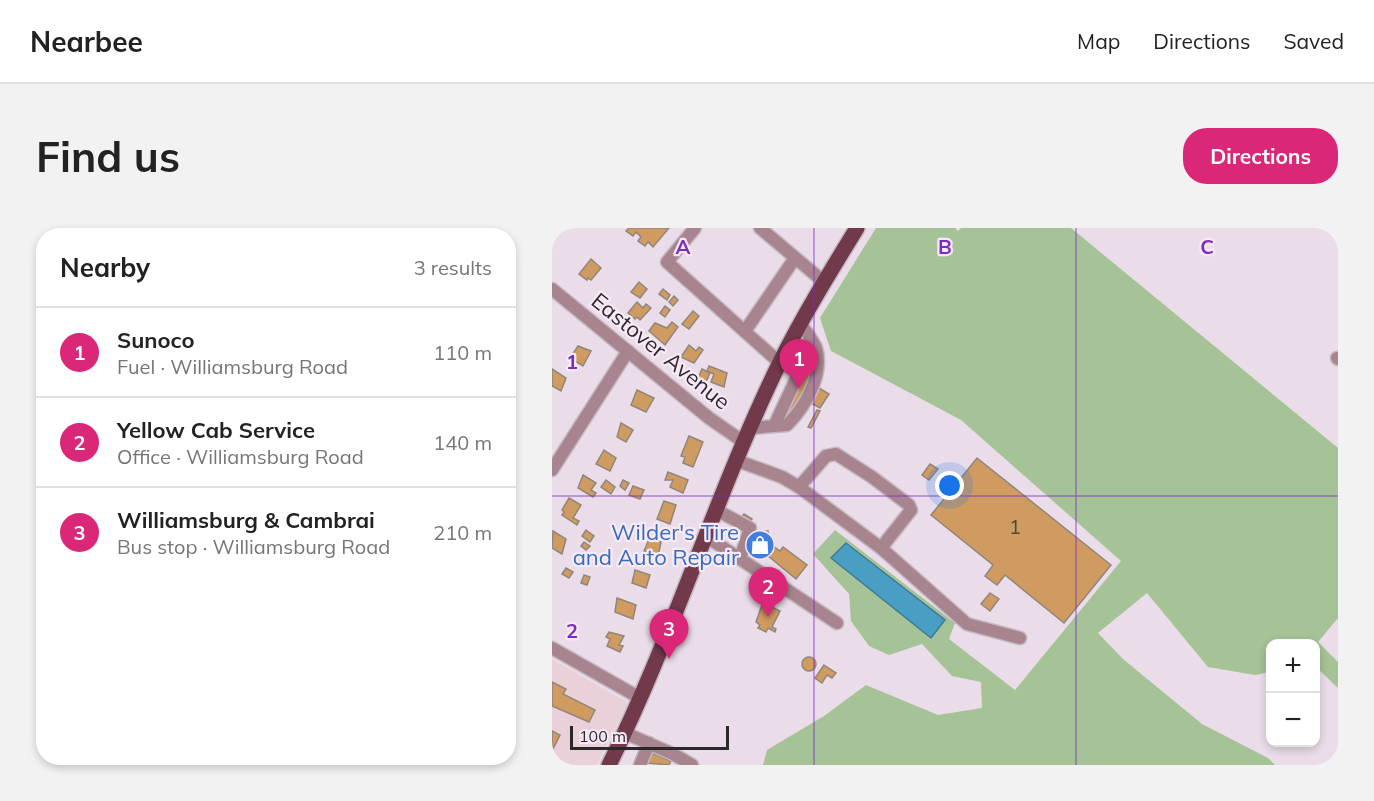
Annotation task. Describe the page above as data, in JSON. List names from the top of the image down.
{
  "streets": {
    "street": ["Eastover Avenue"]
  },
  "places": {
    "shop": ["Wilder's Tire and Auto Repair"]
  },
  "house_numbers": ["1"],
  "scale_bar": "100 m",
  "page": {
    "header": "Nearbee",
    "nav": ["Map", "Directions", "Saved"],
    "buttons": "Directions",
    "title": "Find us",
    "heading": ["Nearby", "3 results"],
    "list": [
      {
        "mark": "1",
        "name": "Sunoco",
        "note": "Fuel · Williamsburg Road",
        "value": "110 m"
      },
      {
        "mark": "2",
        "name": "Yellow Cab Service",
        "note": "Office · Williamsburg Road",
        "value": "140 m"
      },
      {
        "mark": "3",
        "name": "Williamsburg & Cambrai",
        "note": "Bus stop · Williamsburg Road",
        "value": "210 m"
      }
    ],
    "pins": ["1", "2", "3"],
    "map_buttons": ["+", "−"],
    "scale": "100 m"
  },
  "grid": {
    "columns": ["A", "B", "C"],
    "rows": ["1", "2"]
  }
}
